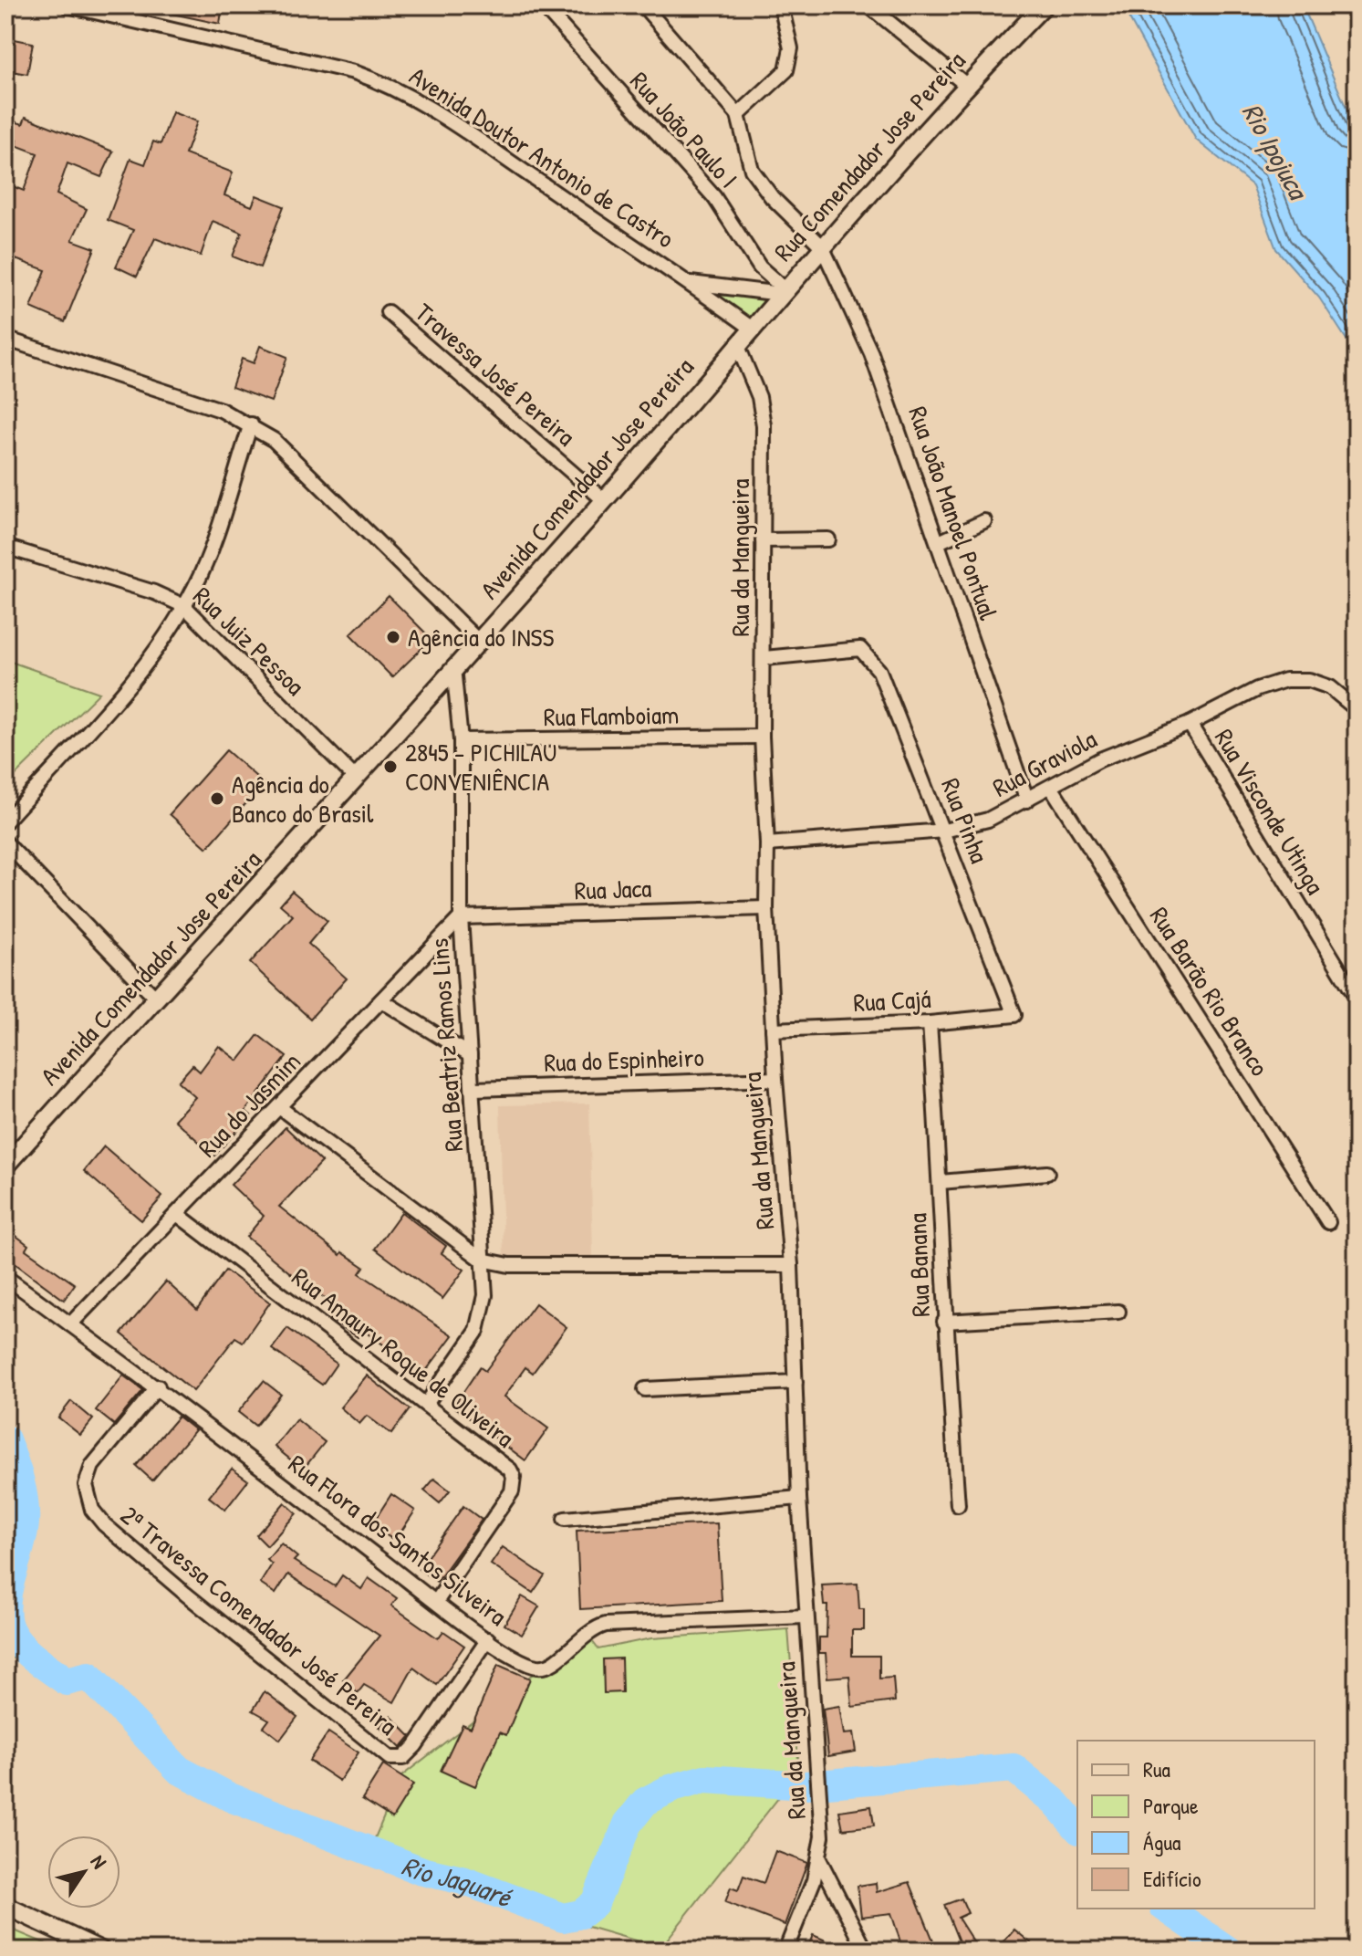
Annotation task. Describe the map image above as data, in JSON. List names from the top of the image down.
{
  "streets": {
    "street": [
      "Rua João Paulo I",
      "Rua Comendador Jose Pereira",
      "Avenida Doutor Antonio de Castro",
      "Travessa José Pereira",
      "Avenida Comendador Jose Pereira",
      "Rua João Manoel Pontual",
      "Rua da Mangueira",
      "Rua Juiz Pessoa",
      "Rua Flamboiam",
      "Rua Graviola",
      "Rua Visconde Utinga",
      "Rua Pinha",
      "Rua Jaca",
      "Rua Barão Rio Branco",
      "Rua Cajá",
      "Rua Beatriz Ramos Lins",
      "Rua do Espinheiro",
      "Rua do Jasmim",
      "Rua Banana",
      "Rua Amaury Roque de Oliveira",
      "Rua Flora dos Santos Silveira",
      "2ª Travessa Comendador José Pereira"
    ]
  },
  "crossings": [
    ["Rua João Paulo I", "Rua Comendador Jose Pereira"],
    ["Rua João Paulo I", "Avenida Doutor Antonio de Castro"],
    ["Rua Comendador Jose Pereira", "Avenida Doutor Antonio de Castro"],
    ["Rua Comendador Jose Pereira", "Avenida Comendador Jose Pereira"],
    ["Rua Comendador Jose Pereira", "Rua João Manoel Pontual"],
    ["Rua Comendador Jose Pereira", "Rua da Mangueira"],
    ["Travessa José Pereira", "Avenida Comendador Jose Pereira"],
    ["Avenida Comendador Jose Pereira", "Rua da Mangueira"],
    ["Avenida Comendador Jose Pereira", "Rua Juiz Pessoa"],
    ["Avenida Comendador Jose Pereira", "Rua Beatriz Ramos Lins"],
    ["Rua João Manoel Pontual", "Rua Graviola"],
    ["Rua da Mangueira", "Rua Flamboiam"],
    ["Rua da Mangueira", "Rua Graviola"],
    ["Rua da Mangueira", "Rua Pinha"],
    ["Rua da Mangueira", "Rua Jaca"],
    ["Rua da Mangueira", "Rua Cajá"],
    ["Rua da Mangueira", "Rua do Espinheiro"],
    ["Rua da Mangueira", "Rua Flora dos Santos Silveira"],
    ["Rua Flamboiam", "Rua Beatriz Ramos Lins"],
    ["Rua Graviola", "Rua Visconde Utinga"],
    ["Rua Graviola", "Rua Pinha"],
    ["Rua Graviola", "Rua Barão Rio Branco"],
    ["Rua Pinha", "Rua Cajá"],
    ["Rua Jaca", "Rua Beatriz Ramos Lins"],
    ["Rua Jaca", "Rua do Jasmim"],
    ["Rua Cajá", "Rua Banana"],
    ["Rua Beatriz Ramos Lins", "Rua do Espinheiro"],
    ["Rua Beatriz Ramos Lins", "Rua do Jasmim"],
    ["Rua Beatriz Ramos Lins", "Rua Amaury Roque de Oliveira"],
    ["Rua do Jasmim", "Rua Amaury Roque de Oliveira"],
    ["Rua do Jasmim", "Rua Flora dos Santos Silveira"],
    ["Rua Amaury Roque de Oliveira", "Rua Flora dos Santos Silveira"],
    ["Rua Flora dos Santos Silveira", "2ª Travessa Comendador José Pereira"]
  ],
  "water": ["Rio Ipojuca", "Rio Jaguaré"],
  "places": ["Agência do INSS", "2845 - PICHILAU CONVENIÊNCIA", "Agência do Banco do Brasil"],
  "legend": [
    "Rua",
    "Parque",
    "Água",
    "Edifício"
  ],
  "north": "top right"
}
